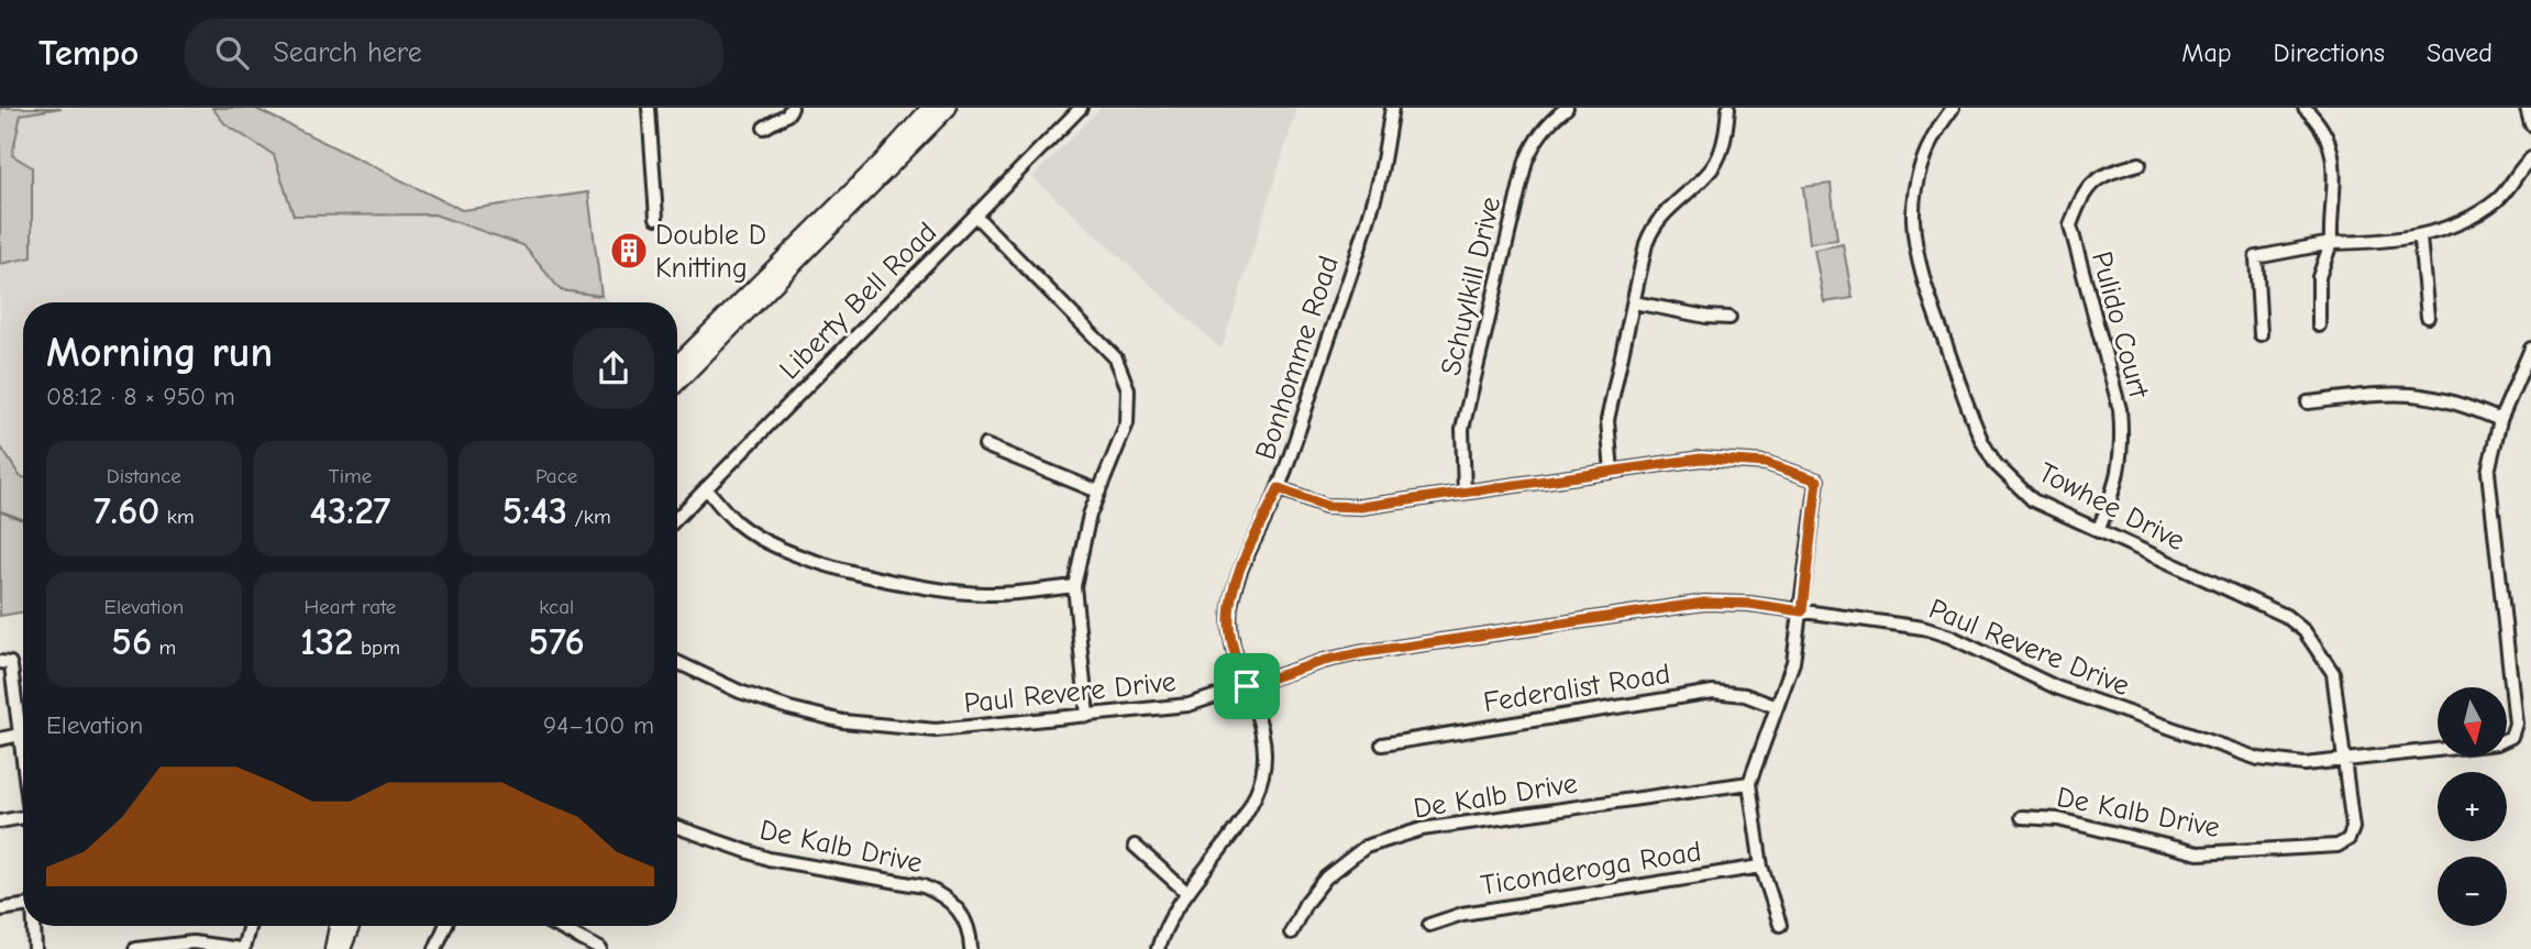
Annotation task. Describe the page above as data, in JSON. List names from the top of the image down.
{
  "streets": {
    "street": [
      "Schuylkill Drive",
      "Liberty Bell Road",
      "Pulido Court",
      "Bonhomme Road",
      "Towhee Drive",
      "Paul Revere Drive",
      "Federalist Road",
      "De Kalb Drive",
      "Ticonderoga Road"
    ]
  },
  "crossings": [
    ["Pulido Court", "Towhee Drive"],
    ["Bonhomme Road", "Paul Revere Drive"],
    ["Towhee Drive", "Paul Revere Drive"],
    ["Towhee Drive", "De Kalb Drive"],
    ["Paul Revere Drive", "De Kalb Drive"]
  ],
  "places": {
    "building": ["Double D Knitting"]
  },
  "north": "bottom",
  "page": {
    "header": "Tempo",
    "search": "Search here",
    "nav": ["Map", "Directions", "Saved"],
    "heading": ["Morning run", "08:12 · 8 × 950 m"],
    "stats": [
      ["Distance", "7.60 km"],
      ["Time", "43:27"],
      ["Pace", "5:43 /km"],
      ["Elevation", "56 m"],
      ["Heart rate", "132 bpm"],
      ["kcal", "576"]
    ],
    "map_buttons": ["+", "−"],
    "chart": ["Elevation", "94–100 m"]
  }
}
